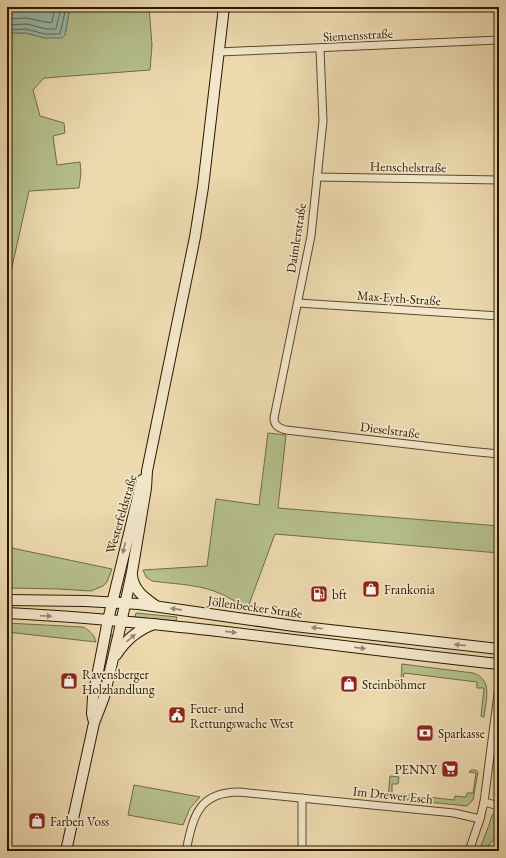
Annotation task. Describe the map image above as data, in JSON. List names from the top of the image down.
{
  "streets": {
    "main road": ["Westerfeldstraße", "Jöllenbecker Straße"],
    "street": [
      "Siemensstraße",
      "Henschelstraße",
      "Daimlerstraße",
      "Max-Eyth-Straße",
      "Dieselstraße",
      "Im Drewer Esch"
    ]
  },
  "crossings": [
    ["Siemensstraße", "Daimlerstraße"],
    ["Henschelstraße", "Daimlerstraße"],
    ["Daimlerstraße", "Max-Eyth-Straße"],
    ["Daimlerstraße", "Dieselstraße"],
    ["Westerfeldstraße", "Jöllenbecker Straße"]
  ],
  "places": {
    "shop": [
      "Frankonia",
      "Ravensberger Holzhandlung",
      "Steinböhmer",
      "Farben Voss"
    ],
    "fuel station": ["bft"],
    "public building": ["Feuer- und Rettungswache West"],
    "bank": ["Sparkasse"],
    "supermarket": ["PENNY"]
  }
}
